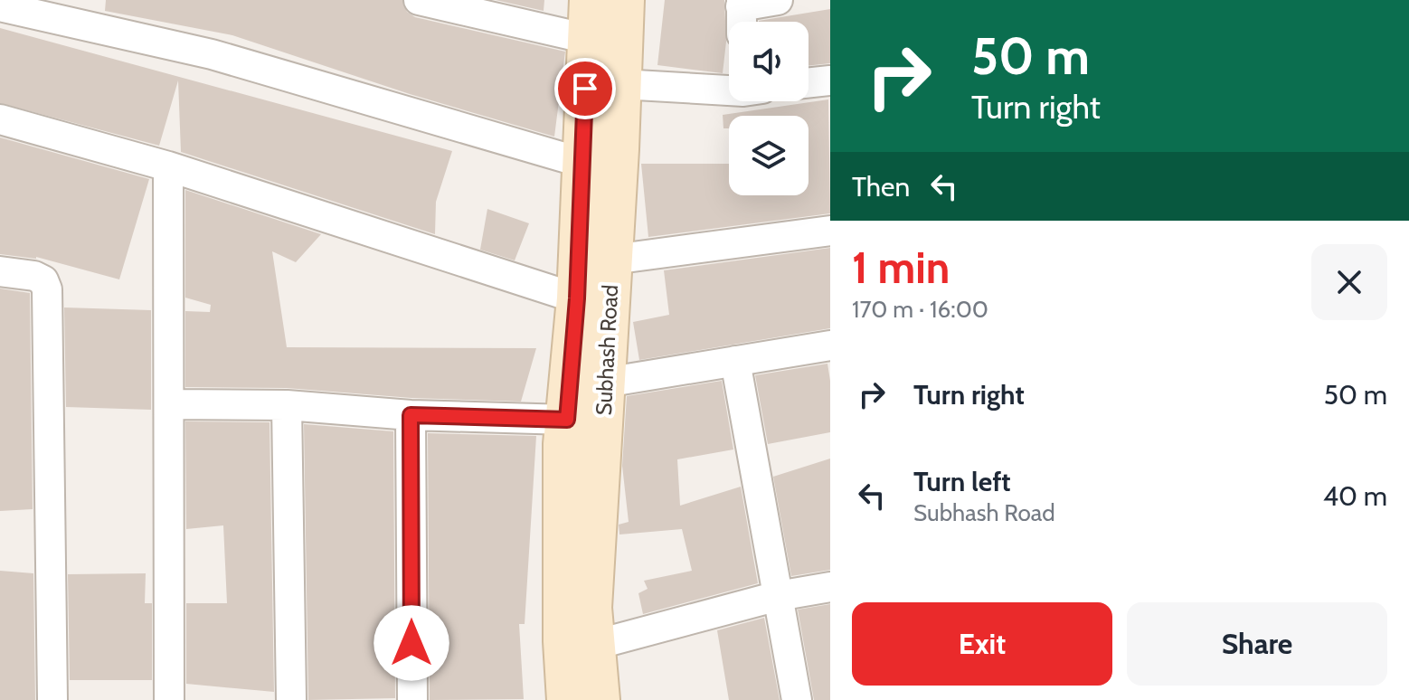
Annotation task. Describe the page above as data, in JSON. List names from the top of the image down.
{
  "streets": {
    "street": ["Subhash Road"]
  },
  "page": {
    "turn": ["50 m", "Turn right"],
    "then": "Then",
    "heading": ["1 min", "170 m · 16:00"],
    "list": [
      {
        "name": "Turn right",
        "value": "50 m"
      },
      {
        "name": "Turn left",
        "note": "Subhash Road",
        "value": "40 m"
      }
    ],
    "buttons": ["Exit", "Share"]
  }
}
